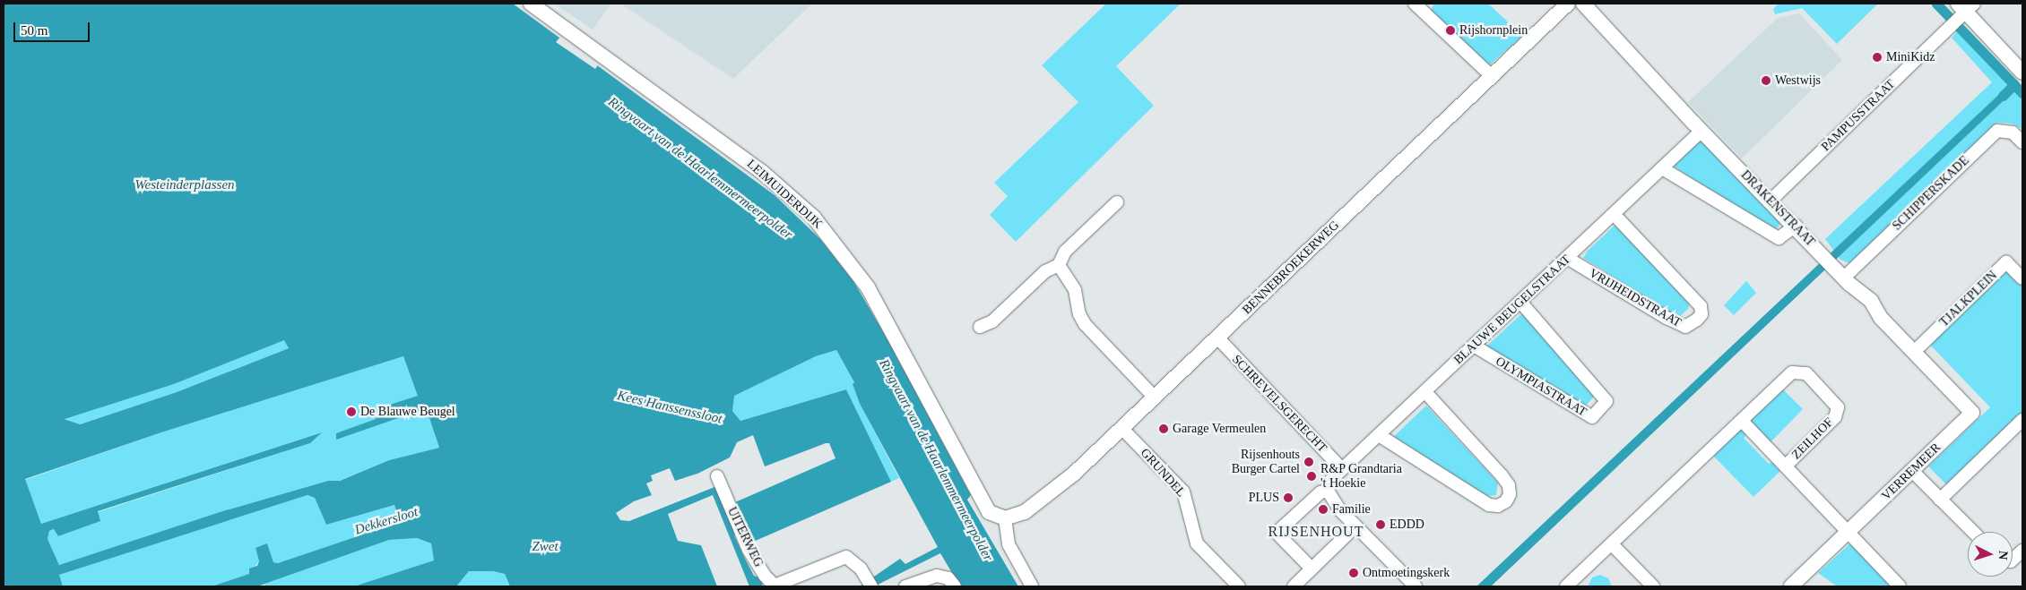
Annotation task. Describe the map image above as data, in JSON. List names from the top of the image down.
{
  "streets": {
    "street": [
      "PAMPUSSTRAAT",
      "SCHIPPERSKADE",
      "LEIMUIDERDIJK",
      "DRAKENSTRAAT",
      "BENNEBROEKERWEG",
      "VRIJHEIDSTRAAT",
      "TJALKPLEIN",
      "BLAUWE BEUGELSTRAAT",
      "OLYMPIASTRAAT",
      "SCHREVELSGERECHT",
      "ZEILHOF",
      "VERREMEER",
      "GRUNDEL",
      "UITERWEG"
    ]
  },
  "crossings": [
    ["PAMPUSSTRAAT", "DRAKENSTRAAT"],
    ["SCHIPPERSKADE", "DRAKENSTRAAT"],
    ["LEIMUIDERDIJK", "BENNEBROEKERWEG"],
    ["DRAKENSTRAAT", "TJALKPLEIN"],
    ["DRAKENSTRAAT", "BLAUWE BEUGELSTRAAT"],
    ["DRAKENSTRAAT", "VERREMEER"],
    ["BENNEBROEKERWEG", "SCHREVELSGERECHT"],
    ["BENNEBROEKERWEG", "GRUNDEL"],
    ["VRIJHEIDSTRAAT", "BLAUWE BEUGELSTRAAT"],
    ["BLAUWE BEUGELSTRAAT", "OLYMPIASTRAAT"],
    ["BLAUWE BEUGELSTRAAT", "SCHREVELSGERECHT"],
    ["ZEILHOF", "VERREMEER"]
  ],
  "districts": ["RIJSENHOUT"],
  "water": [
    "Ringvaart van de Haarlemmermeerpolder",
    "Westeinderplassen",
    "Kees Hanssenssloot",
    "Dekkersloot",
    "Zwet"
  ],
  "places": [
    "Rijshornplein",
    "MiniKidz",
    "Westwijs",
    "De Blauwe Beugel",
    "Garage Vermeulen",
    "Rijsenhouts Burger Cartel",
    "R&P Grandtaria 't Hoekie",
    "PLUS",
    "Familie",
    "EDDD",
    "Ontmoetingskerk"
  ],
  "scale_bar": "50 m",
  "north": "right"
}
